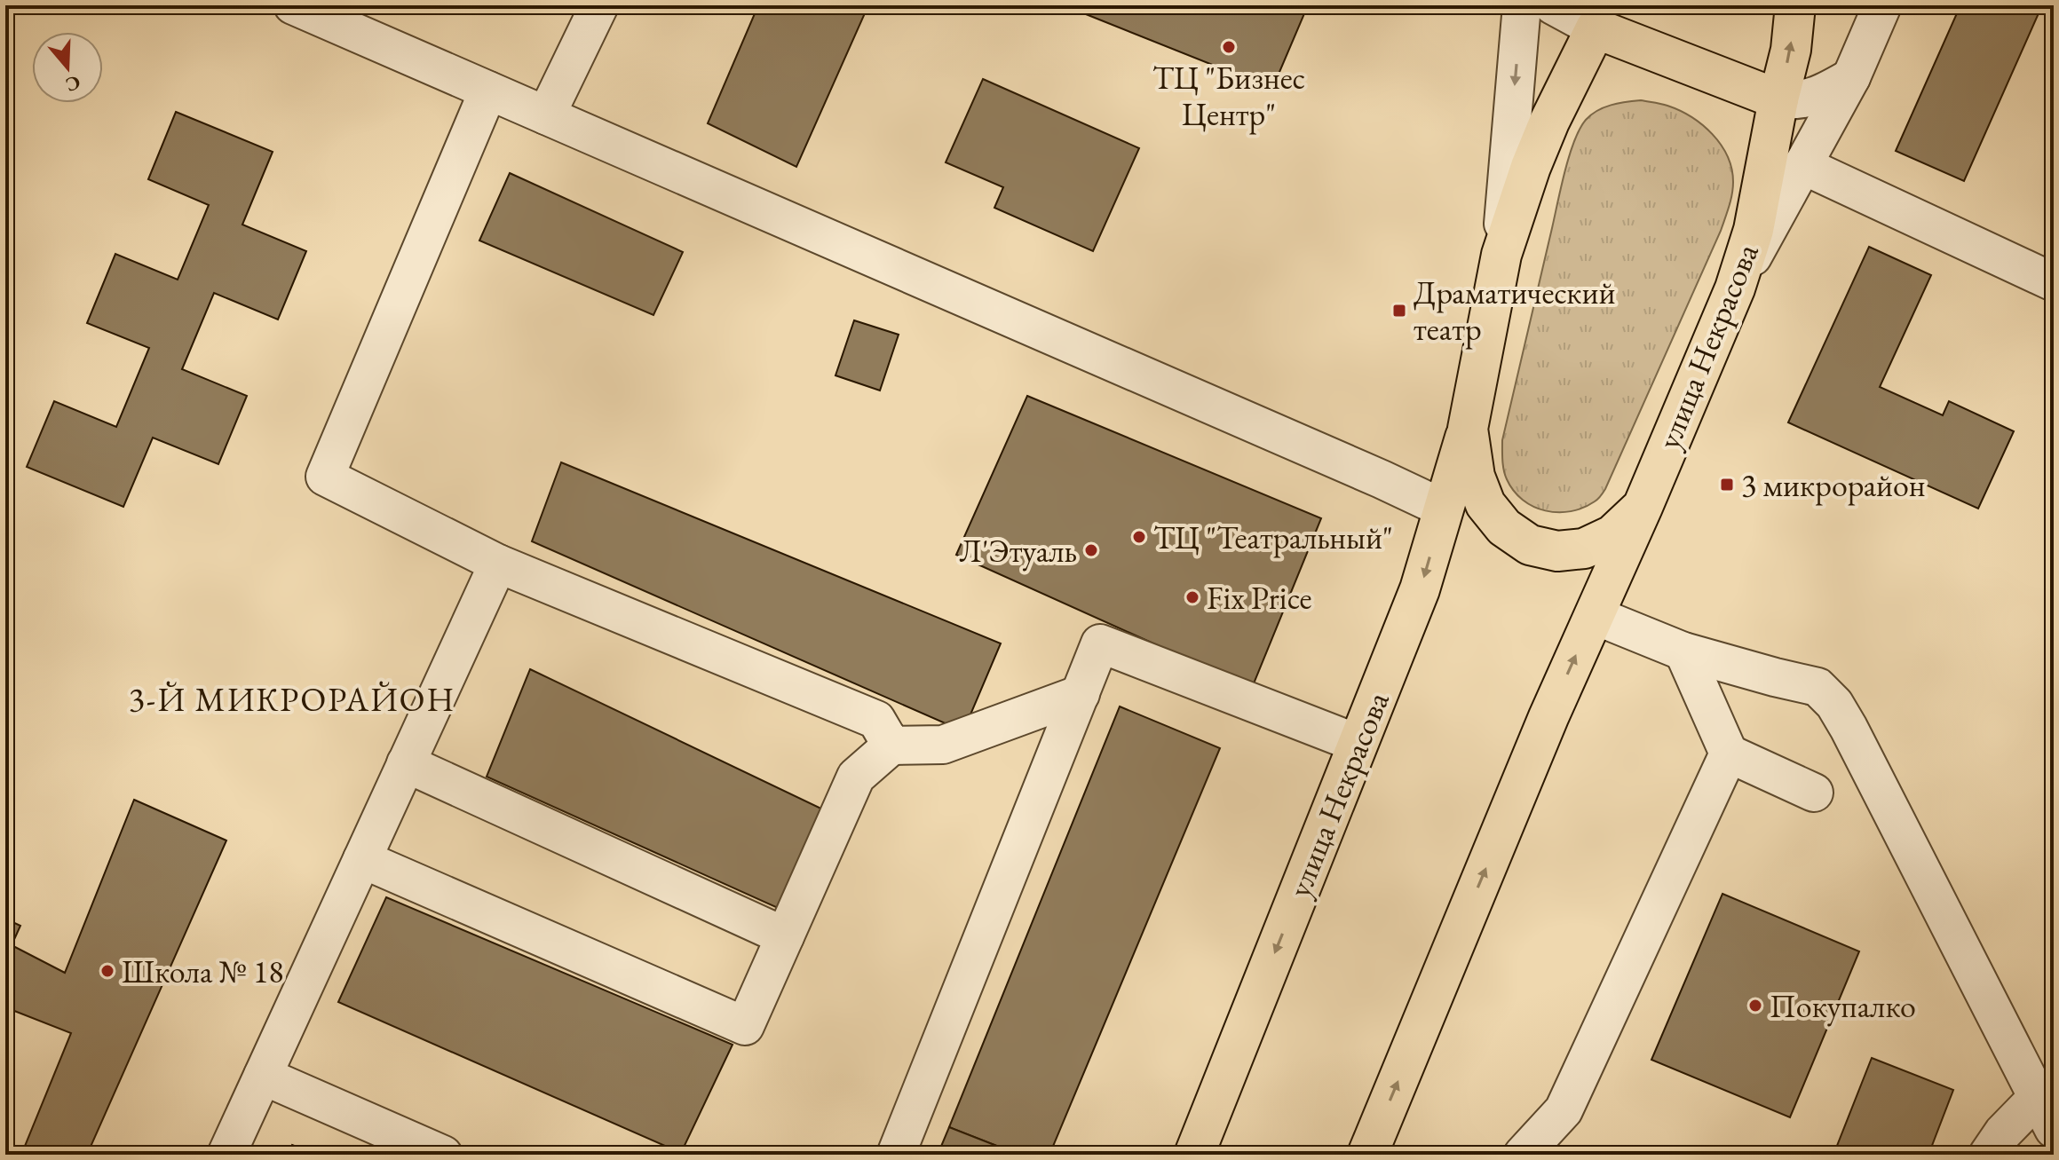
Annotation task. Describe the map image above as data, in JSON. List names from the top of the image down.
{
  "streets": {
    "main road": ["улица Некрасова"]
  },
  "districts": ["3-Й МИКРОРАЙОН"],
  "places": {
    "other": [
      "ТЦ \"Бизнес Центр\"",
      "ТЦ \"Театральный\"",
      "Л'Этуаль",
      "Fix Price",
      "Школа № 18",
      "Покупалко"
    ],
    "transit": ["Драматический театр", "3 микрорайон"]
  },
  "north": "bottom"
}
